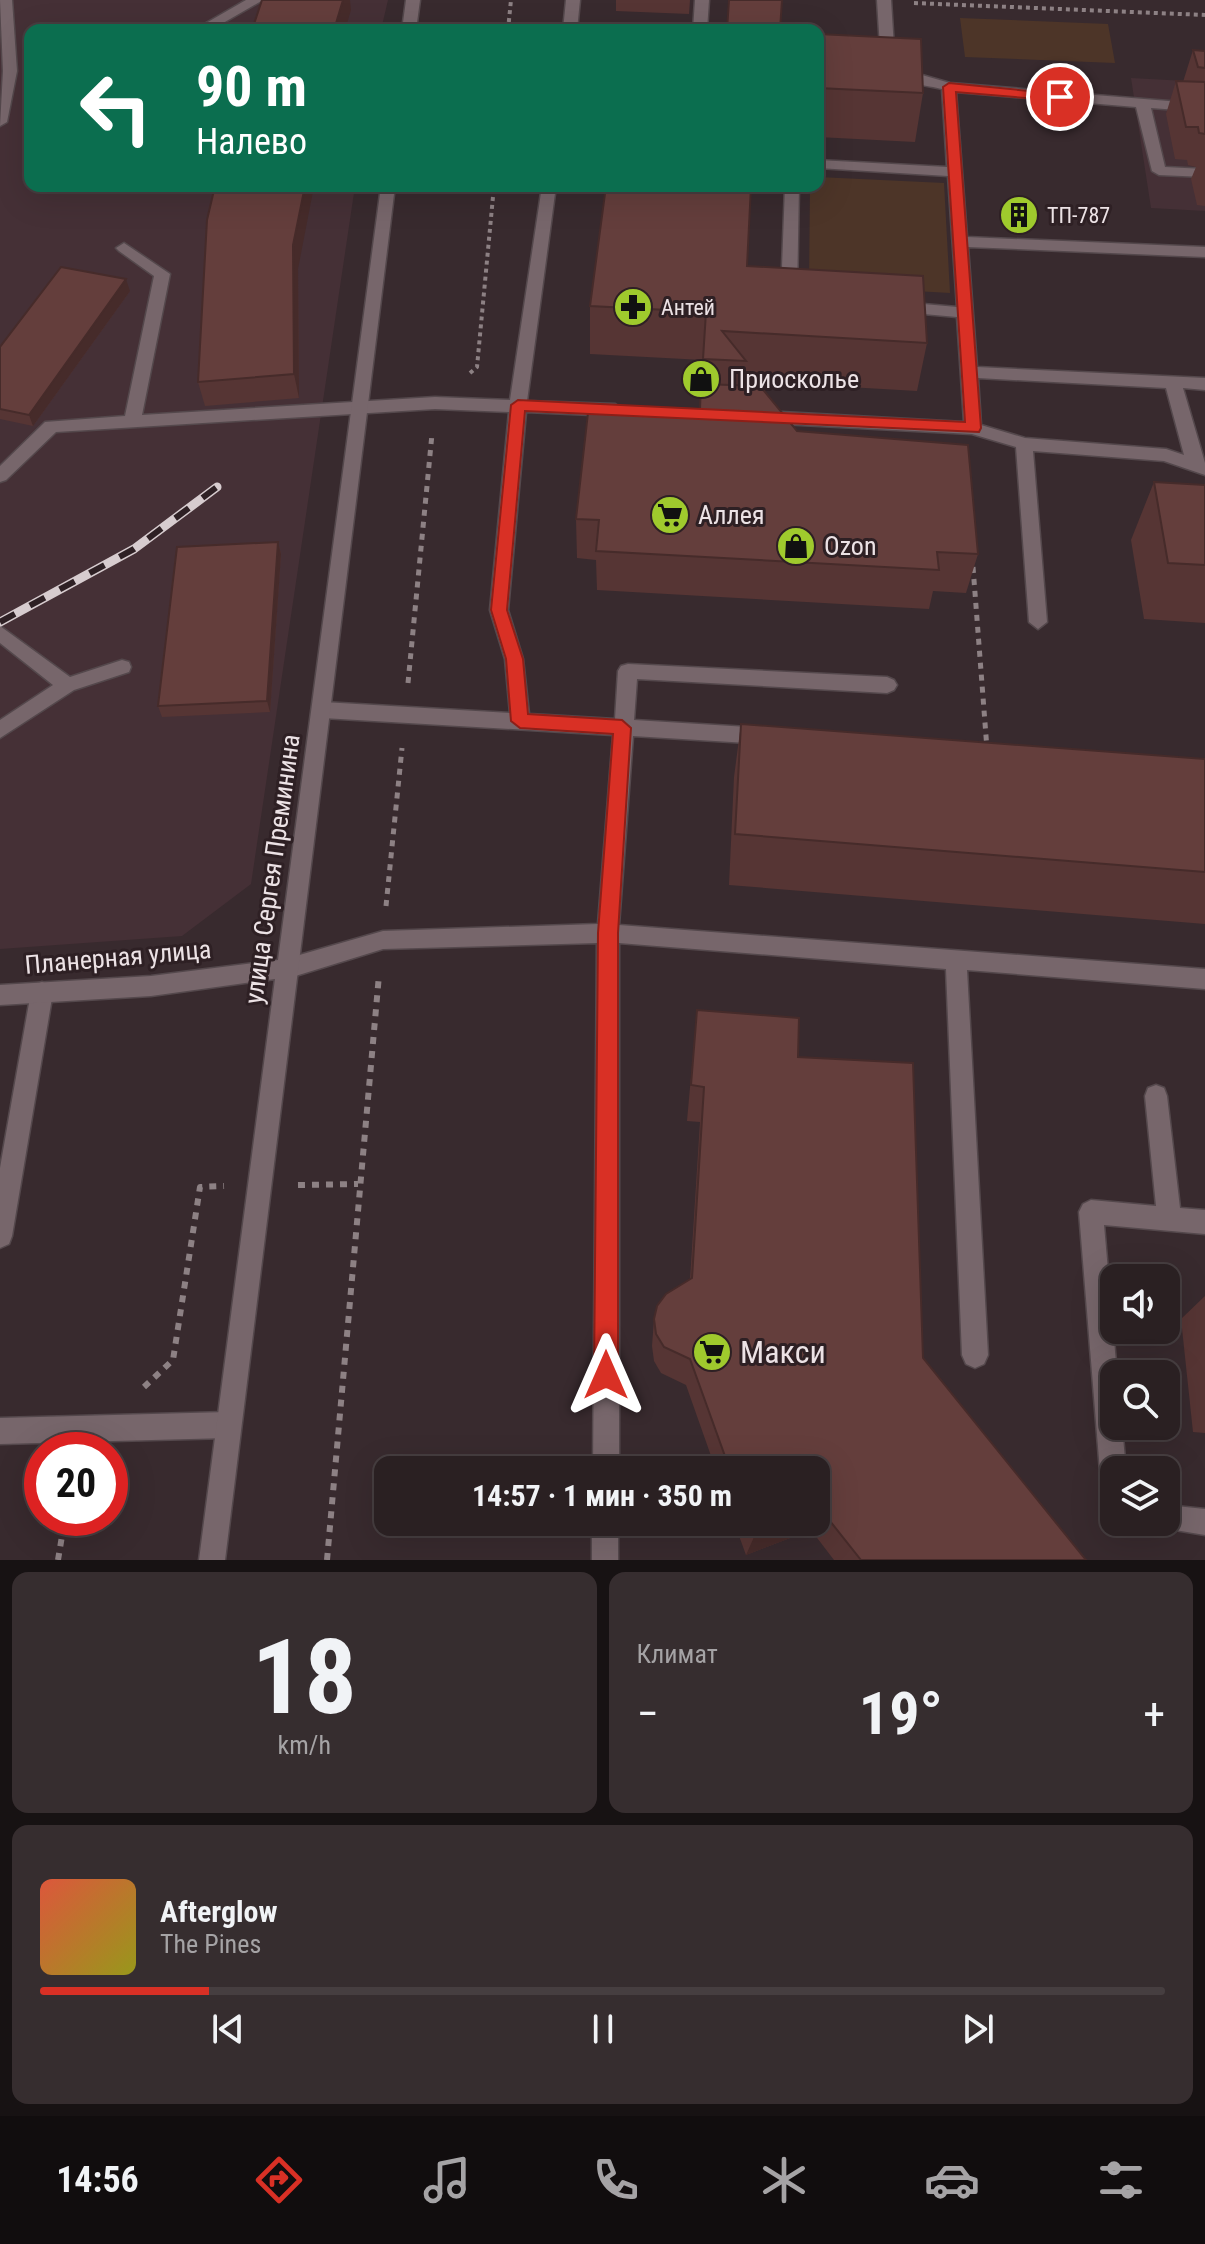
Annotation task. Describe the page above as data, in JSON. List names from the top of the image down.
{
  "streets": {
    "street": ["улица Сергея Преминина", "Планерная улица"]
  },
  "crossings": [
    ["улица Сергея Преминина", "Планерная улица"]
  ],
  "places": {
    "building": ["ТП-787"],
    "pharmacy": ["Антей"],
    "shop": ["Приосколье", "Ozon"],
    "supermarket": ["Аллея", "Макси"]
  },
  "page": {
    "turn": ["90 m", "Налево"],
    "limit": "20",
    "trip": "14:57 · 1 мин · 350 m",
    "tile": [
      ["18", "km/h"],
      "Климат"
    ],
    "heat": ["−", "19°", "+"],
    "song": ["Afterglow", "The Pines"],
    "tabs": "14:56"
  }
}
